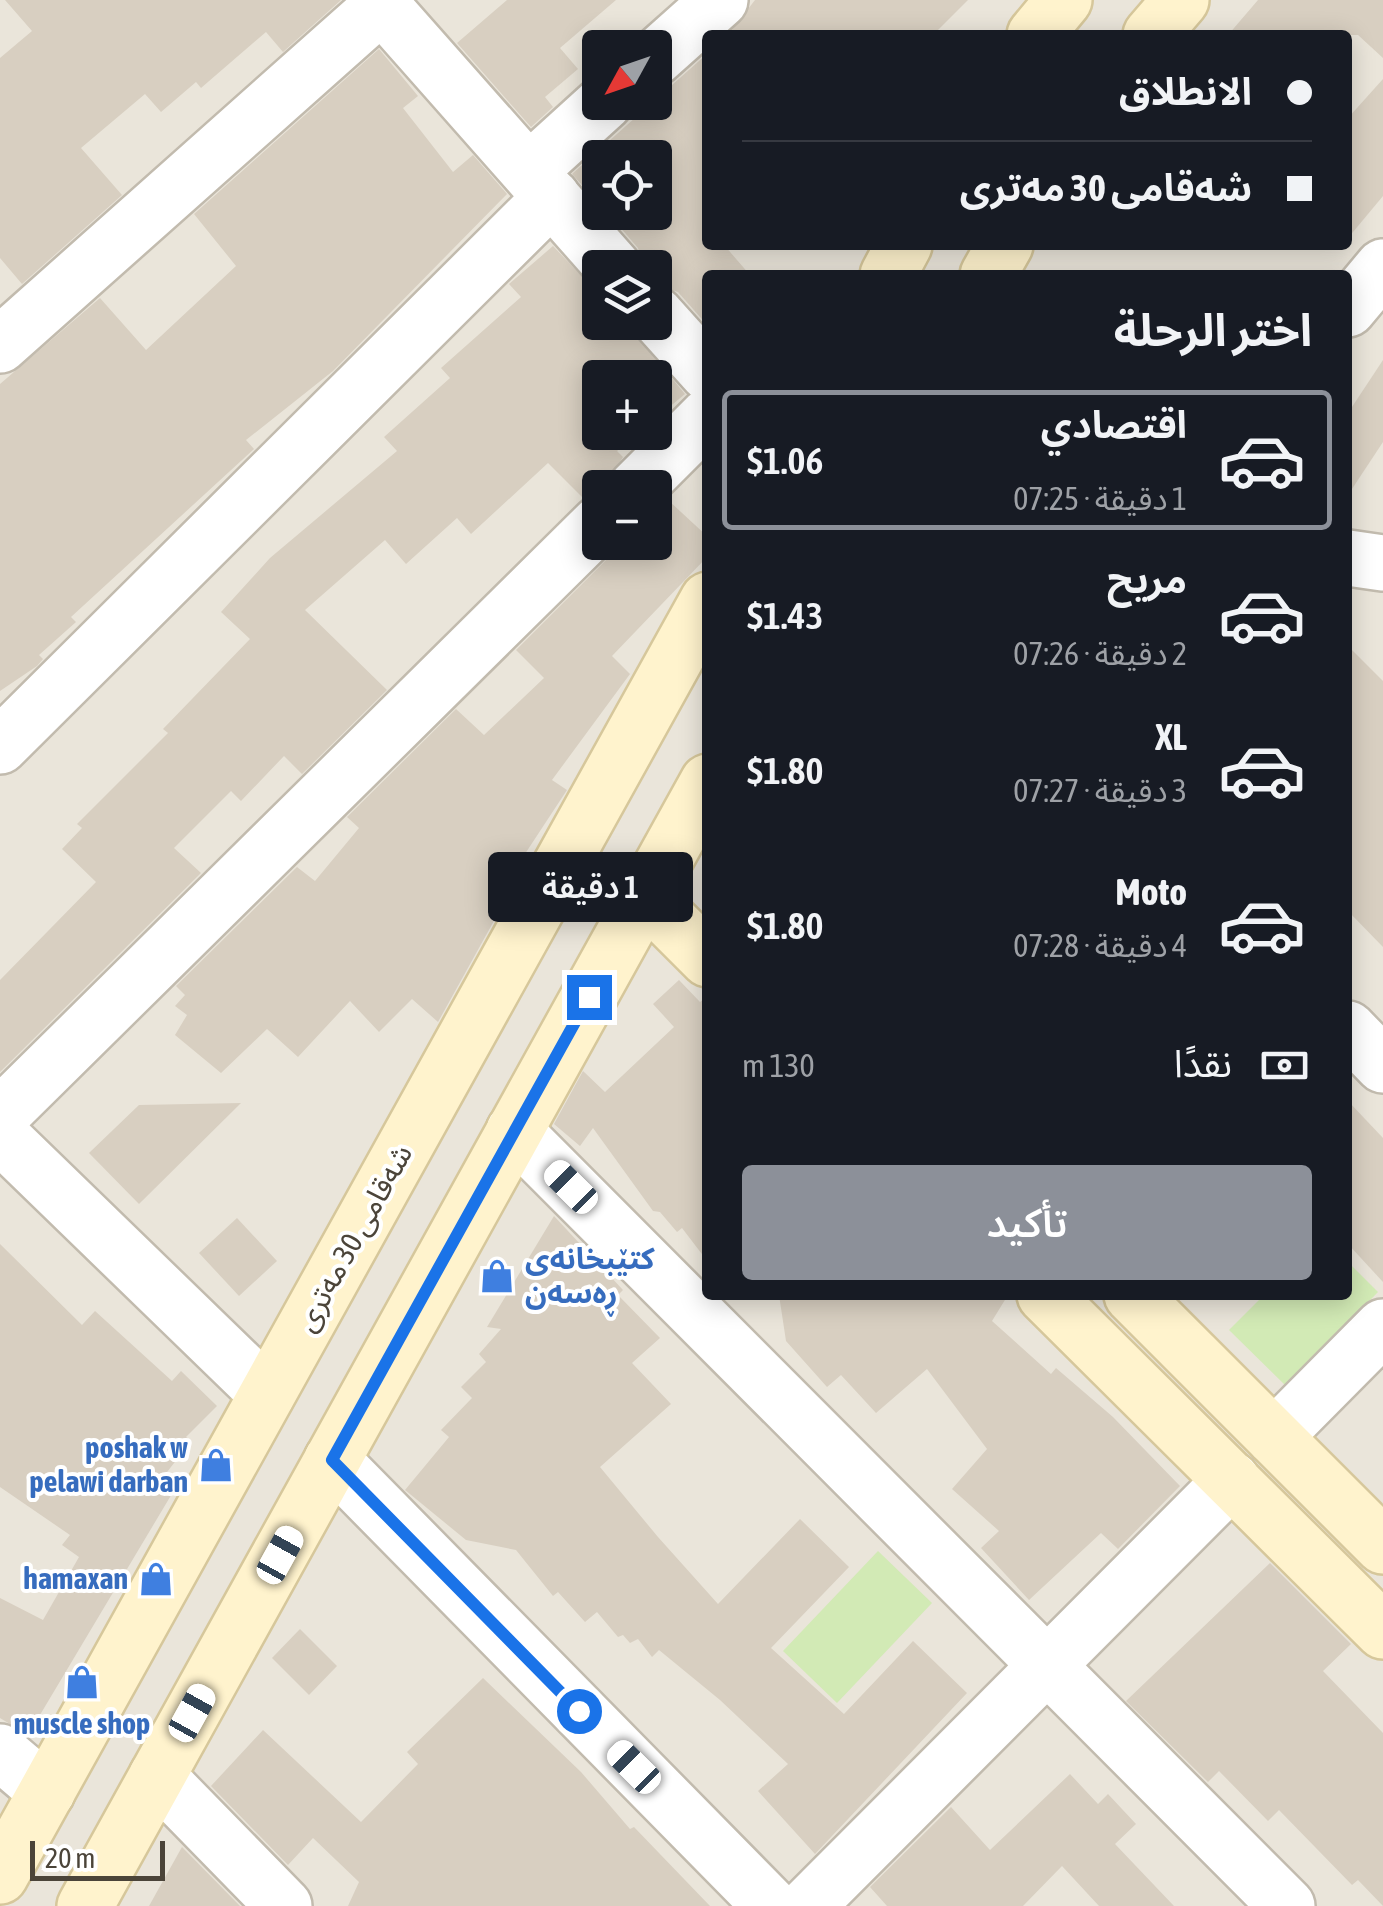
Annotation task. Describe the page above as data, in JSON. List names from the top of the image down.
{
  "streets": {
    "main road": ["شەقامی 30 مەتری"]
  },
  "places": {
    "shop": [
      "کتێبخانەی ڕەسەن",
      "poshak w pelawi darban",
      "hamaxan",
      "muscle shop"
    ]
  },
  "scale_bar": "20 m",
  "north": "bottom left",
  "page": {
    "map_buttons": ["+", "−"],
    "banner": ["الانطلاق", "شەقامی 30 مەتری"],
    "heading": "اختر الرحلة",
    "list": [
      {
        "name": "اقتصادي",
        "note": "1 دقيقة · 07:25",
        "value": "$1.06"
      },
      {
        "name": "مريح",
        "note": "2 دقيقة · 07:26",
        "value": "$1.43"
      },
      {
        "name": "XL",
        "note": "3 دقيقة · 07:27",
        "value": "$1.80"
      },
      {
        "name": "Moto",
        "note": "4 دقيقة · 07:28",
        "value": "$1.80"
      }
    ],
    "bubble": "1 دقيقة",
    "pay": ["نقدًا", "130 m"],
    "buttons": "تأكيد",
    "scale": "20 m"
  }
}
